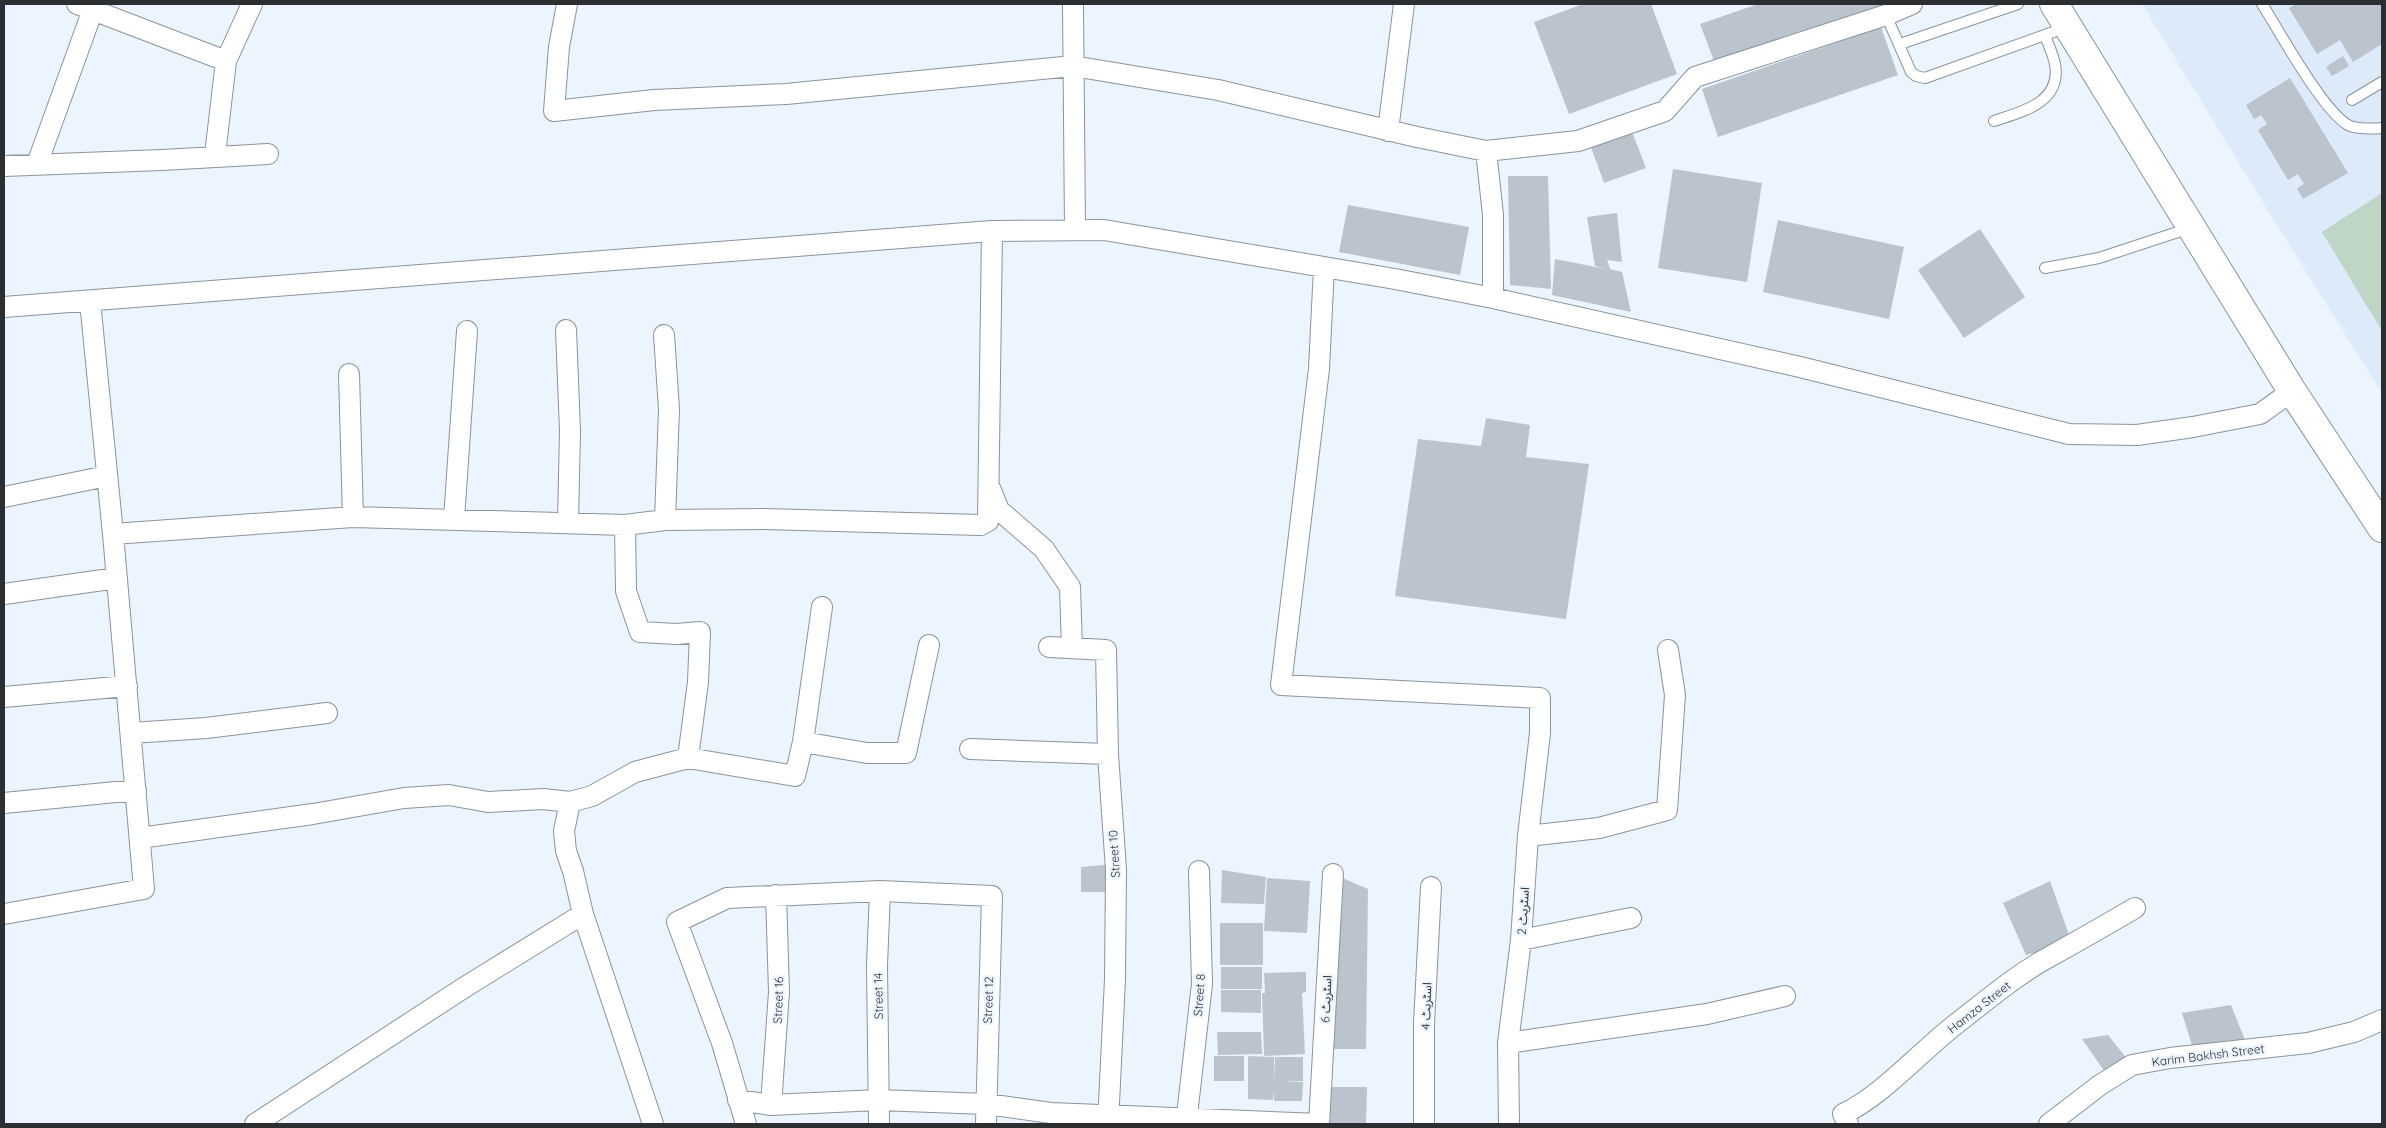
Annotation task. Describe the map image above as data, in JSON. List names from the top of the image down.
{
  "streets": {
    "street": [
      "Street 10",
      "اسٹریٹ 2",
      "Street 8",
      "Street 14",
      "اسٹریٹ 6",
      "Street 16",
      "Street 12",
      "اسٹریٹ 4",
      "Hamza Street",
      "Karim Bakhsh Street"
    ]
  },
  "crossings": [
    ["Street 14", "Street 12"]
  ]
}
